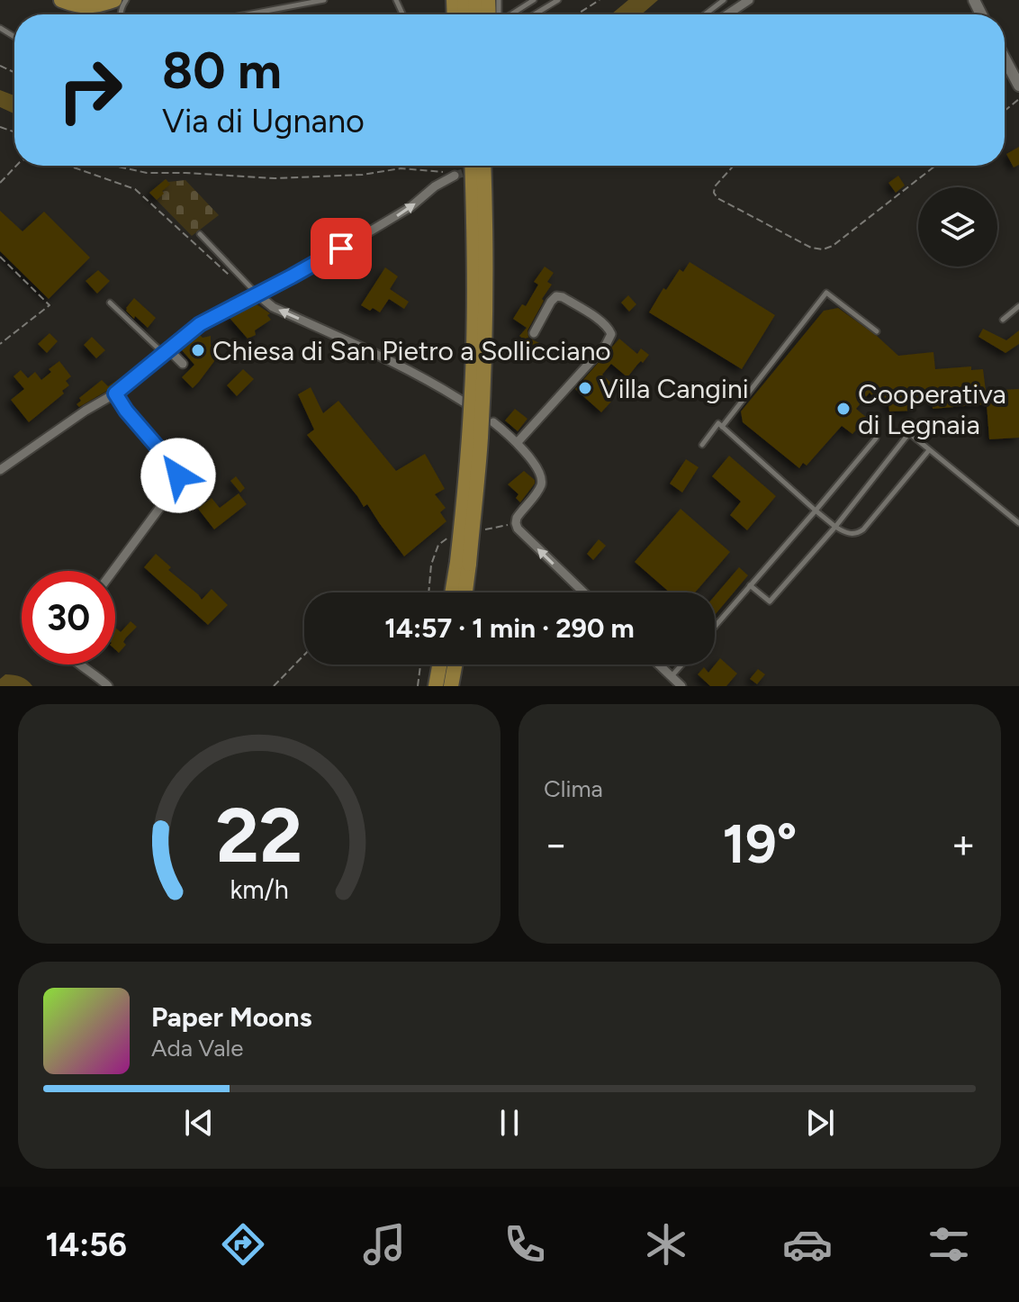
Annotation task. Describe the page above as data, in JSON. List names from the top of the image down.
{
  "places": ["Chiesa di San Pietro a Sollicciano", "Villa Cangini", "Cooperativa di Legnaia"],
  "page": {
    "turn": ["80 m", "Via di Ugnano"],
    "limit": "30",
    "trip": "14:57 · 1 min · 290 m",
    "tile": "Clima",
    "heat": ["−", "19°", "+"],
    "song": ["Paper Moons", "Ada Vale"],
    "tabs": "14:56",
    "gauge": ["22", "km/h"]
  }
}
